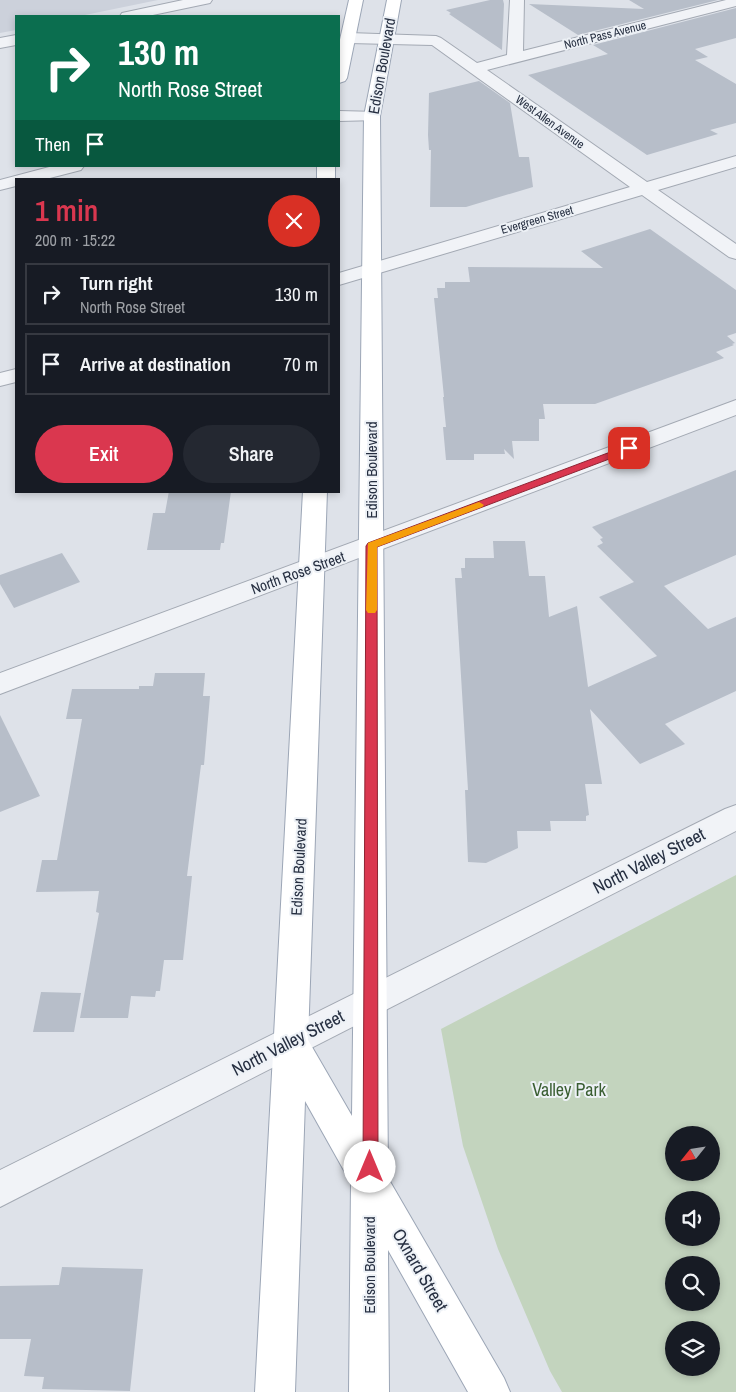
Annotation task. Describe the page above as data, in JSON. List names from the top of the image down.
{
  "streets": {
    "main road": ["Edison Boulevard", "Oxnard Street"],
    "street": [
      "North Pass Avenue",
      "West Allen Avenue",
      "Evergreen Street",
      "North Rose Street",
      "North Valley Street"
    ]
  },
  "crossings": [
    ["North Pass Avenue", "West Allen Avenue"],
    ["Edison Boulevard", "West Allen Avenue"],
    ["Edison Boulevard", "Evergreen Street"],
    ["Edison Boulevard", "North Rose Street"],
    ["Edison Boulevard", "North Valley Street"],
    ["Edison Boulevard", "Oxnard Street"],
    ["West Allen Avenue", "Evergreen Street"],
    ["North Valley Street", "Oxnard Street"]
  ],
  "parks": ["Valley Park"],
  "north": "bottom left",
  "page": {
    "turn": ["130 m", "North Rose Street"],
    "then": "Then",
    "heading": ["1 min", "200 m · 15:22"],
    "list": [
      {
        "name": "Turn right",
        "note": "North Rose Street",
        "value": "130 m"
      },
      {
        "name": "Arrive at destination",
        "value": "70 m"
      }
    ],
    "buttons": ["Exit", "Share"]
  }
}
